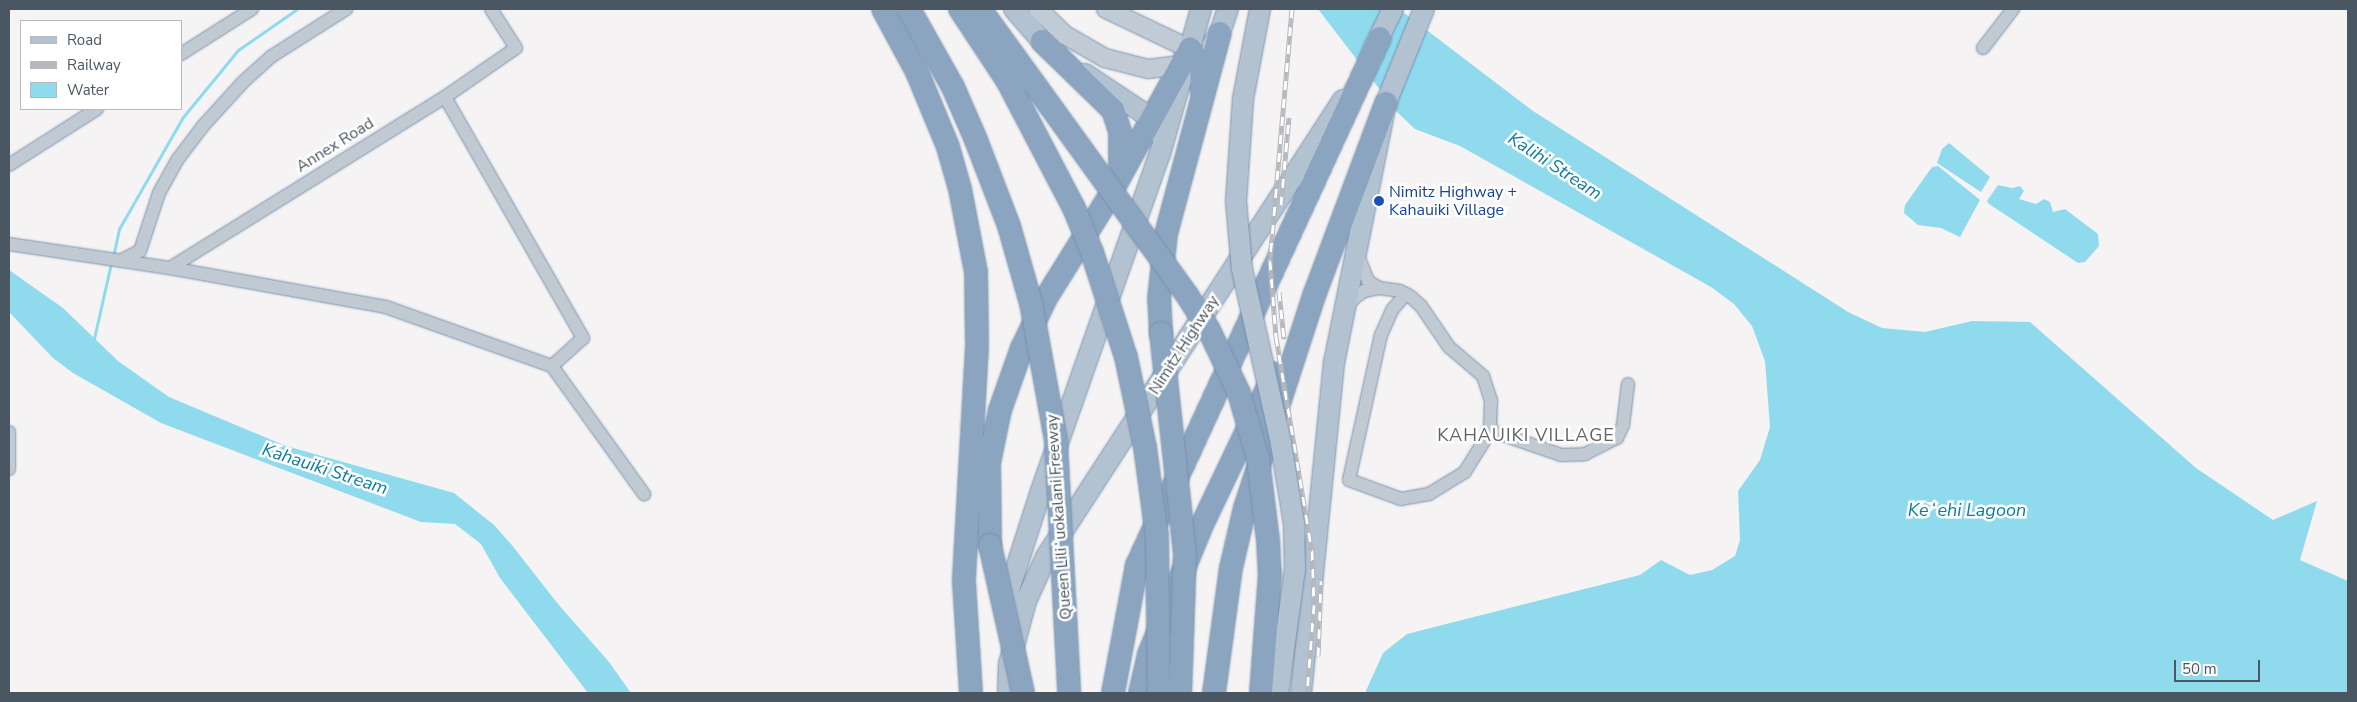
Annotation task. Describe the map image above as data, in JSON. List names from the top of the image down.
{
  "streets": {
    "highway": ["Queen Liliʻuokalani Freeway"],
    "main road": ["Nimitz Highway"],
    "street": ["Annex Road"]
  },
  "districts": ["KAHAUIKI VILLAGE"],
  "water": ["Kalihi Stream", "Kahauiki Stream", "Keʻehi Lagoon"],
  "places": ["Nimitz Highway + Kahauiki Village"],
  "legend": ["Road", "Railway", "Water"],
  "scale_bar": "50 m"
}
